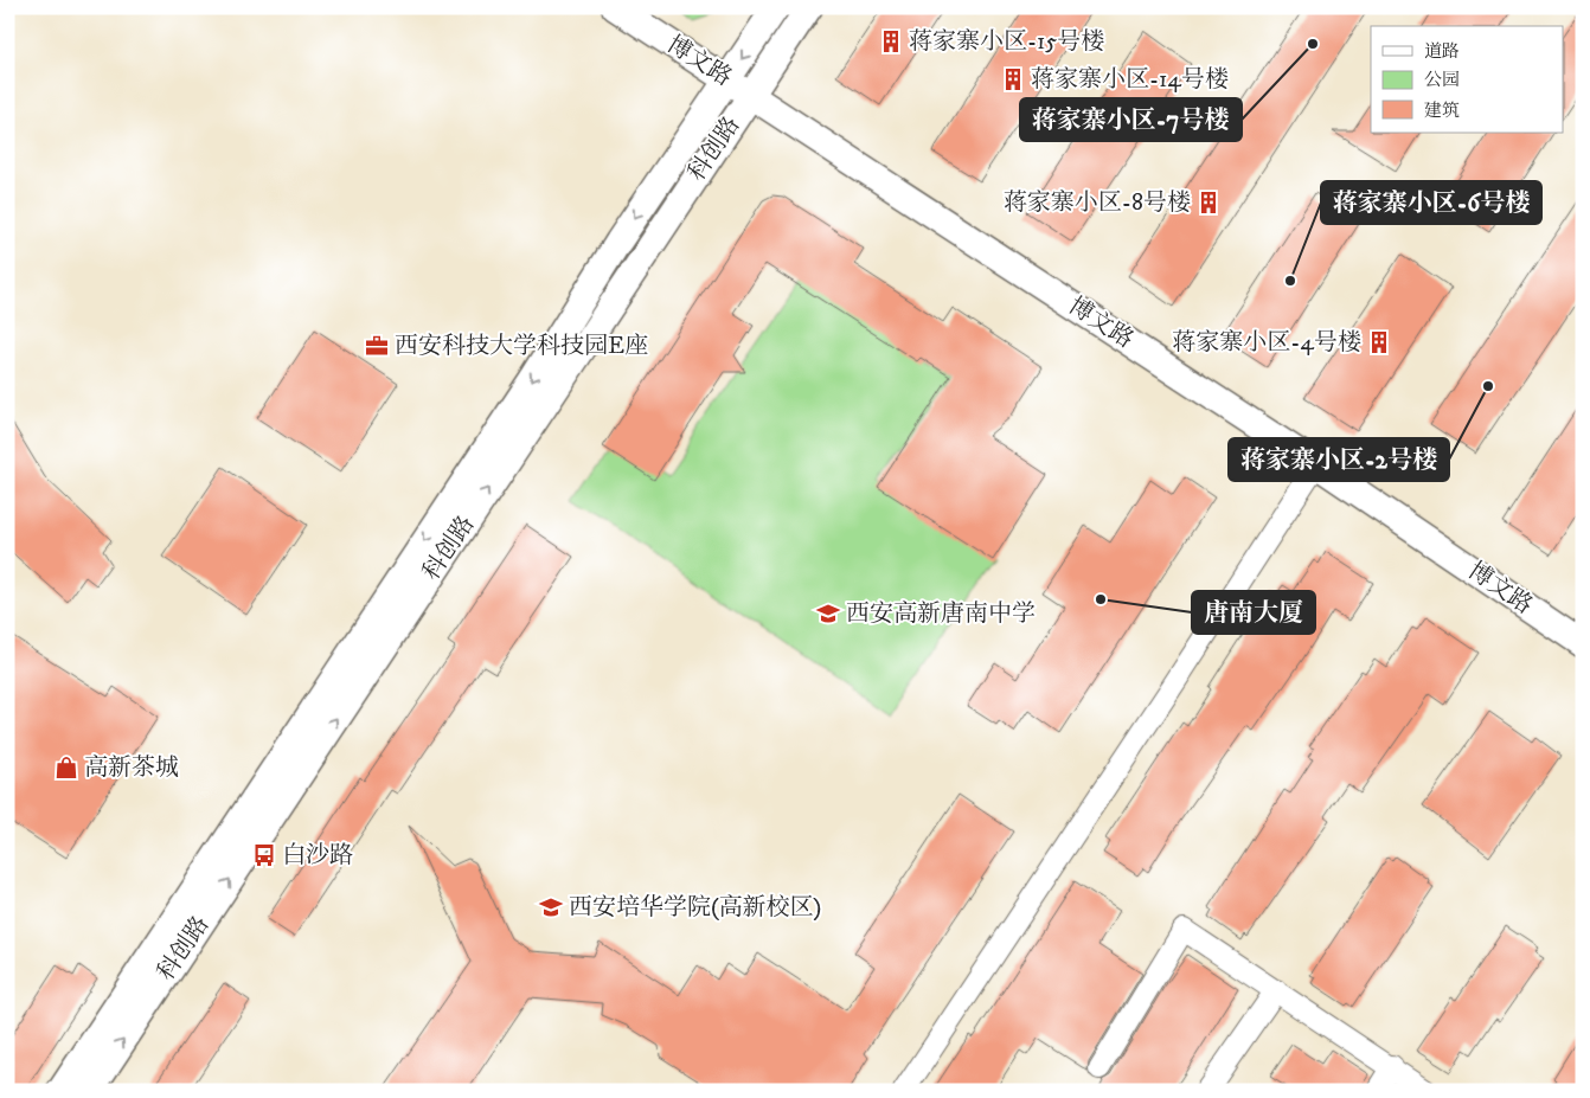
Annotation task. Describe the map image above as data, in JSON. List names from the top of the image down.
{
  "streets": {
    "street": ["博文路", "科创路"]
  },
  "crossings": [
    ["博文路", "科创路"]
  ],
  "places": {
    "building": [
      "蒋家寨小区-15号楼",
      "蒋家寨小区-14号楼",
      "蒋家寨小区-8号楼",
      "蒋家寨小区-4号楼"
    ],
    "other": [
      "蒋家寨小区-7号楼",
      "蒋家寨小区-6号楼",
      "蒋家寨小区-2号楼",
      "唐南大厦"
    ],
    "office": ["西安科技大学科技园E座"],
    "school or university": ["西安高新唐南中学", "西安培华学院(高新校区)"],
    "shop": ["高新茶城"],
    "bus stop": ["白沙路"]
  },
  "legend": ["道路", "公园", "建筑"]
}
